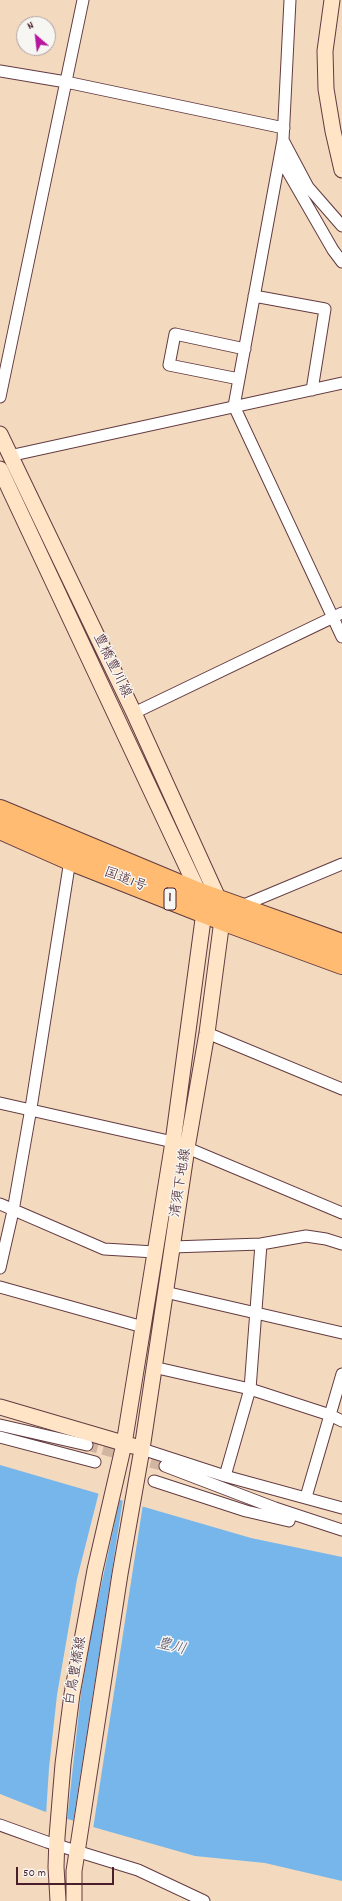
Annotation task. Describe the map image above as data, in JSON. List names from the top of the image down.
{
  "streets": {
    "highway": ["国道1号", "1"],
    "main road": ["豊橋豊川線", "清須下地線", "白鳥豊橋線"]
  },
  "crossings": [
    ["豊橋豊川線", "国道1号"],
    ["豊橋豊川線", "清須下地線"],
    ["国道1号", "清須下地線"],
    ["清須下地線", "白鳥豊橋線"]
  ],
  "water": ["豊川"],
  "scale_bar": "50 m",
  "north": "top left"
}
